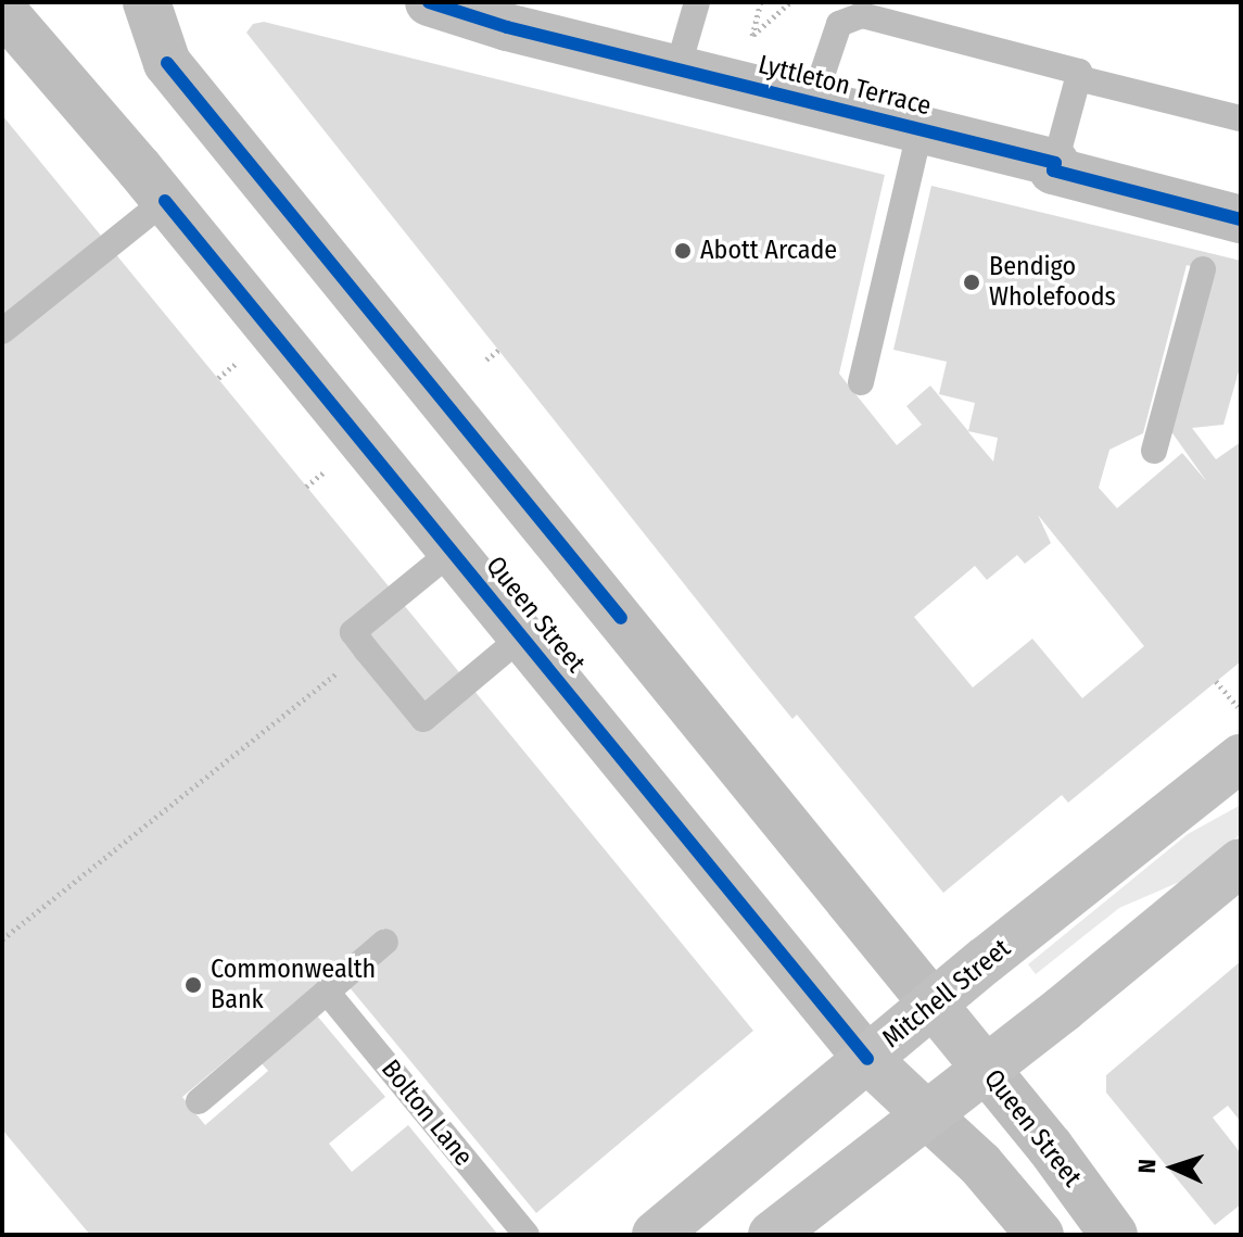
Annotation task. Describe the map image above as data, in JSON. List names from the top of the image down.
{
  "streets": {
    "street": ["Lyttleton Terrace", "Queen Street", "Mitchell Street"],
    "lane": ["Bolton Lane"]
  },
  "crossings": [
    ["Queen Street", "Mitchell Street"]
  ],
  "places": ["Abott Arcade", "Bendigo Wholefoods", "Commonwealth Bank"],
  "north": "left"
}
